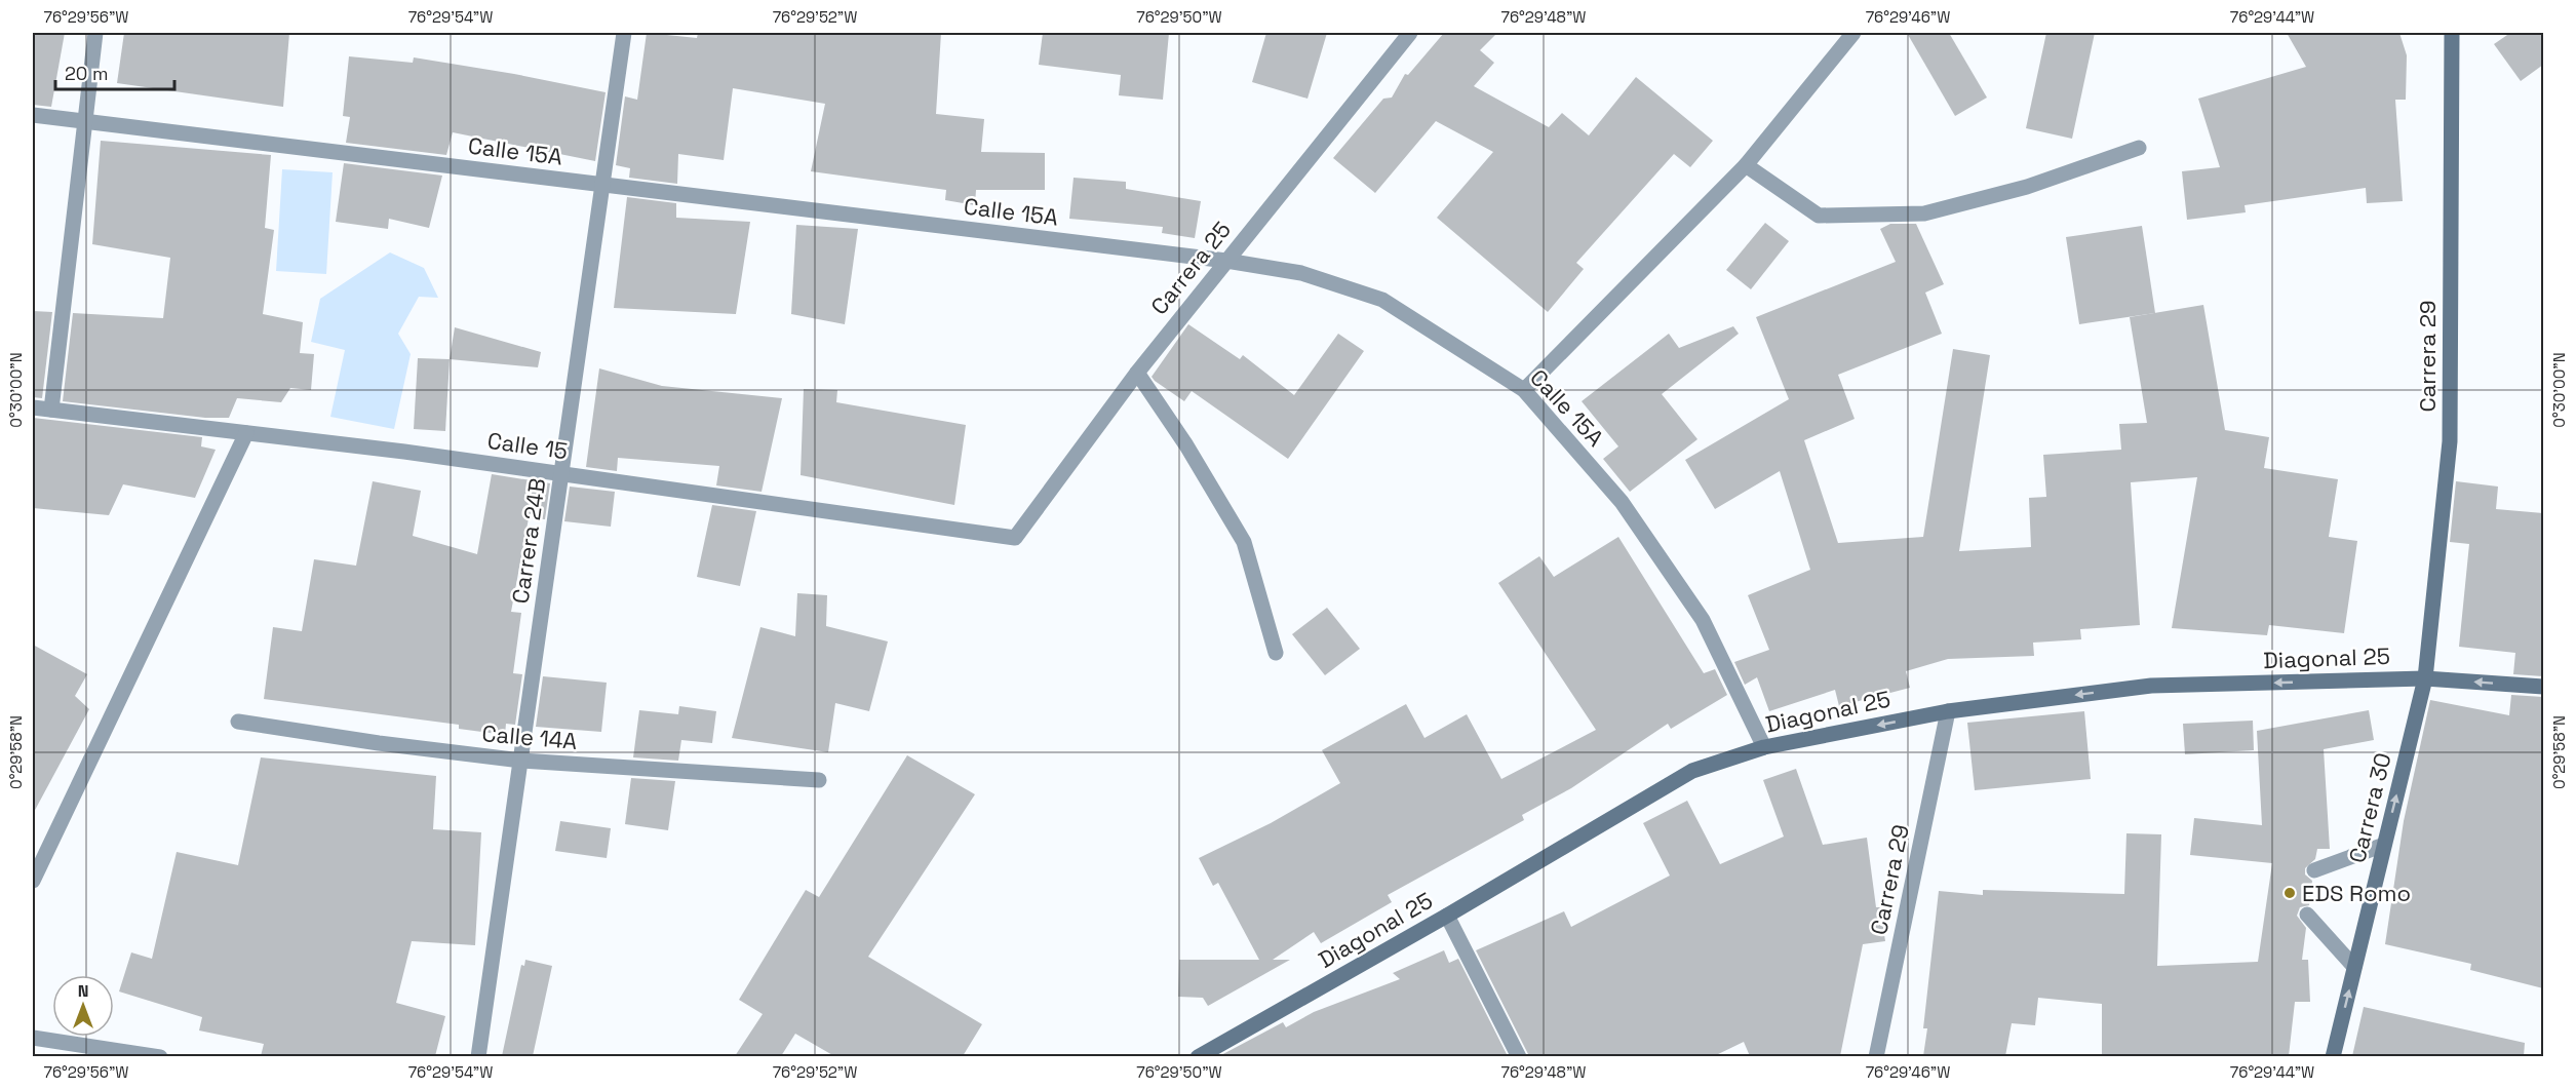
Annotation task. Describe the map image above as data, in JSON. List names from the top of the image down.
{
  "streets": {
    "main road": ["Carrera 29", "Diagonal 25", "Carrera 30"],
    "street": [
      "Calle 15A",
      "Carrera 25",
      "Calle 15",
      "Carrera 24B",
      "Calle 14A"
    ]
  },
  "crossings": [
    ["Calle 15A", "Carrera 25"],
    ["Calle 15A", "Carrera 24B"],
    ["Calle 15A", "Diagonal 25"],
    ["Carrera 25", "Calle 15"],
    ["Carrera 29", "Diagonal 25"],
    ["Carrera 29", "Carrera 30"],
    ["Calle 15", "Carrera 24B"],
    ["Carrera 24B", "Calle 14A"],
    ["Diagonal 25", "Carrera 30"]
  ],
  "one_way": ["Diagonal 25", "Carrera 30"],
  "places": ["EDS Romo"],
  "scale_bar": "20 m",
  "north": "top",
  "coordinates": [
    "76°29'56\"W",
    "76°29'54\"W",
    "76°29'52\"W",
    "76°29'50\"W",
    "76°29'48\"W",
    "76°29'46\"W",
    "76°29'44\"W",
    "0°30'00\"N",
    "0°29'58\"N"
  ]
}
